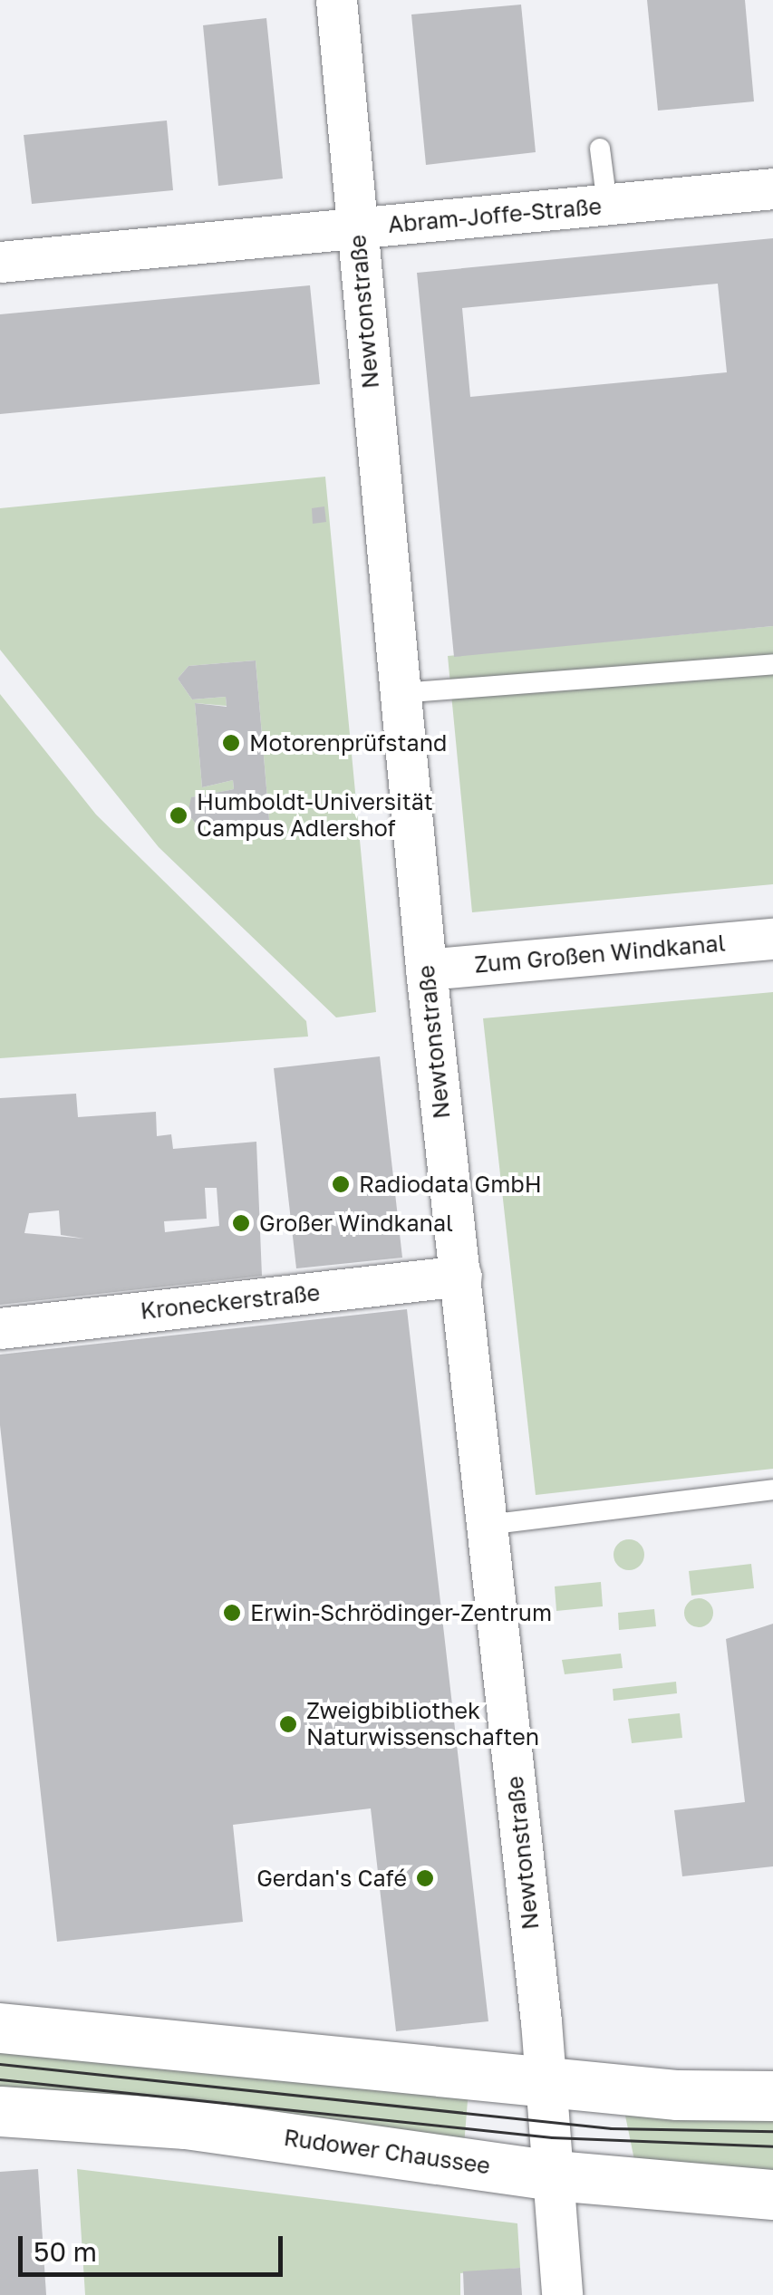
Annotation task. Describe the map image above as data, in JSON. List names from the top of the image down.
{
  "streets": {
    "main road": ["Rudower Chaussee"],
    "street": [
      "Abram-Joffe-Straße",
      "Newtonstraße",
      "Zum Großen Windkanal",
      "Kroneckerstraße"
    ]
  },
  "crossings": [
    ["Abram-Joffe-Straße", "Newtonstraße"],
    ["Newtonstraße", "Zum Großen Windkanal"],
    ["Newtonstraße", "Kroneckerstraße"],
    ["Newtonstraße", "Rudower Chaussee"]
  ],
  "places": [
    "Motorenprüfstand",
    "Humboldt-Universität Campus Adlershof",
    "Radiodata GmbH",
    "Großer Windkanal",
    "Erwin-Schrödinger-Zentrum",
    "Zweigbibliothek Naturwissenschaften",
    "Gerdan's Café"
  ],
  "scale_bar": "50 m"
}
